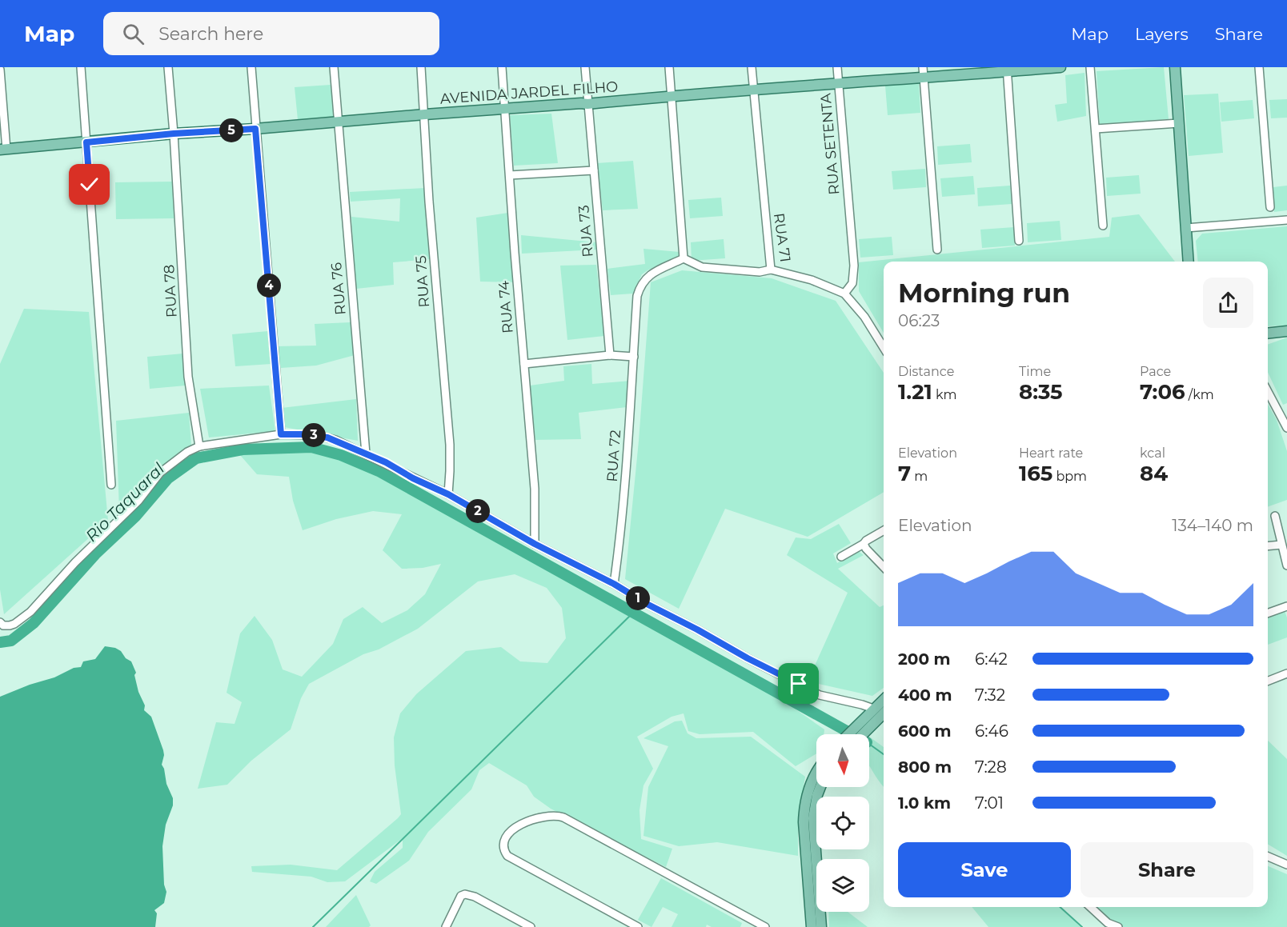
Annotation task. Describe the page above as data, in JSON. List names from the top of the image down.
{
  "streets": {
    "main road": ["AVENIDA JARDEL FILHO"],
    "street": [
      "RUA SETENTA",
      "RUA 73",
      "RUA 71",
      "RUA 75",
      "RUA 76",
      "RUA 78",
      "RUA 74",
      "RUA 72"
    ]
  },
  "crossings": [
    ["AVENIDA JARDEL FILHO", "RUA SETENTA"],
    ["AVENIDA JARDEL FILHO", "RUA 73"],
    ["AVENIDA JARDEL FILHO", "RUA 71"],
    ["AVENIDA JARDEL FILHO", "RUA 75"],
    ["AVENIDA JARDEL FILHO", "RUA 76"],
    ["AVENIDA JARDEL FILHO", "RUA 78"],
    ["AVENIDA JARDEL FILHO", "RUA 74"],
    ["RUA SETENTA", "RUA 71"]
  ],
  "water": ["Rio Taquaral"],
  "north": "bottom",
  "page": {
    "header": "Map",
    "search": "Search here",
    "nav": ["Map", "Layers", "Share"],
    "pins": [
      "5",
      "4",
      "3",
      "2",
      "1"
    ],
    "heading": ["Morning run", "06:23"],
    "stats": [
      ["Distance", "1.21 km"],
      ["Time", "8:35"],
      ["Pace", "7:06 /km"],
      ["Elevation", "7 m"],
      ["Heart rate", "165 bpm"],
      ["kcal", "84"]
    ],
    "chart": ["Elevation", "134–140 m"],
    "list": [
      {
        "name": "200 m",
        "note": "6:42"
      },
      {
        "name": "400 m",
        "note": "7:32"
      },
      {
        "name": "600 m",
        "note": "6:46"
      },
      {
        "name": "800 m",
        "note": "7:28"
      },
      {
        "name": "1.0 km",
        "note": "7:01"
      }
    ],
    "buttons": ["Save", "Share"]
  }
}
